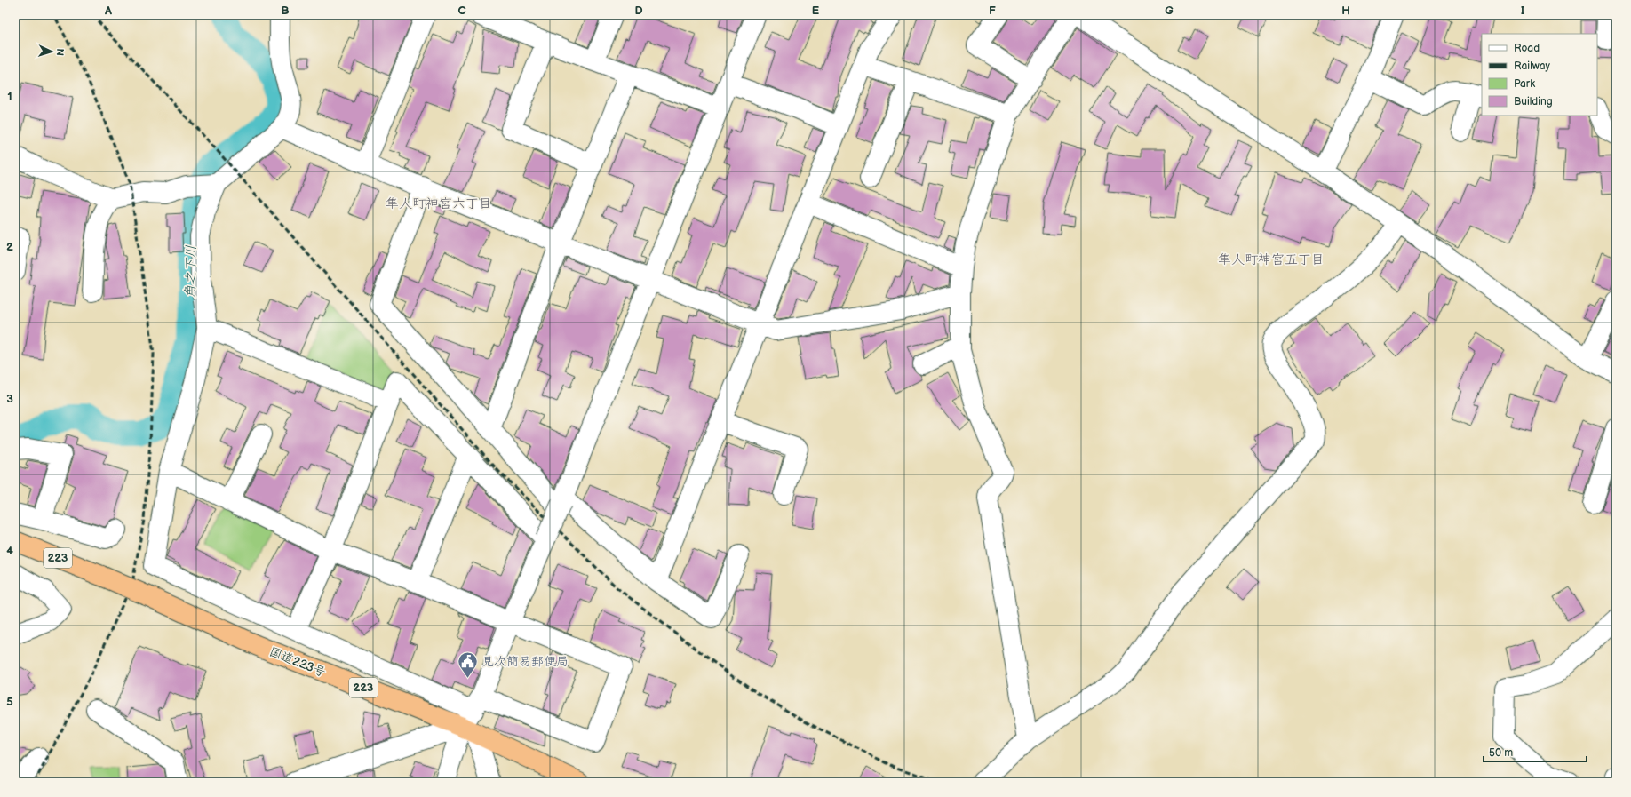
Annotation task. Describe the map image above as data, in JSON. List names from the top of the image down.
{
  "streets": {
    "highway": ["223", "国道223号"]
  },
  "districts": ["隼人町神宮六丁目", "隼人町神宮五丁目"],
  "water": ["角之下川"],
  "places": {
    "public building": ["見次簡易郵便局"]
  },
  "legend": [
    "Road",
    "Railway",
    "Park",
    "Building"
  ],
  "scale_bar": "50 m",
  "north": "right",
  "grid": {
    "columns": [
      "A",
      "B",
      "C",
      "D",
      "E",
      "F",
      "G",
      "H",
      "I"
    ],
    "rows": [
      "1",
      "2",
      "3",
      "4",
      "5"
    ]
  }
}
